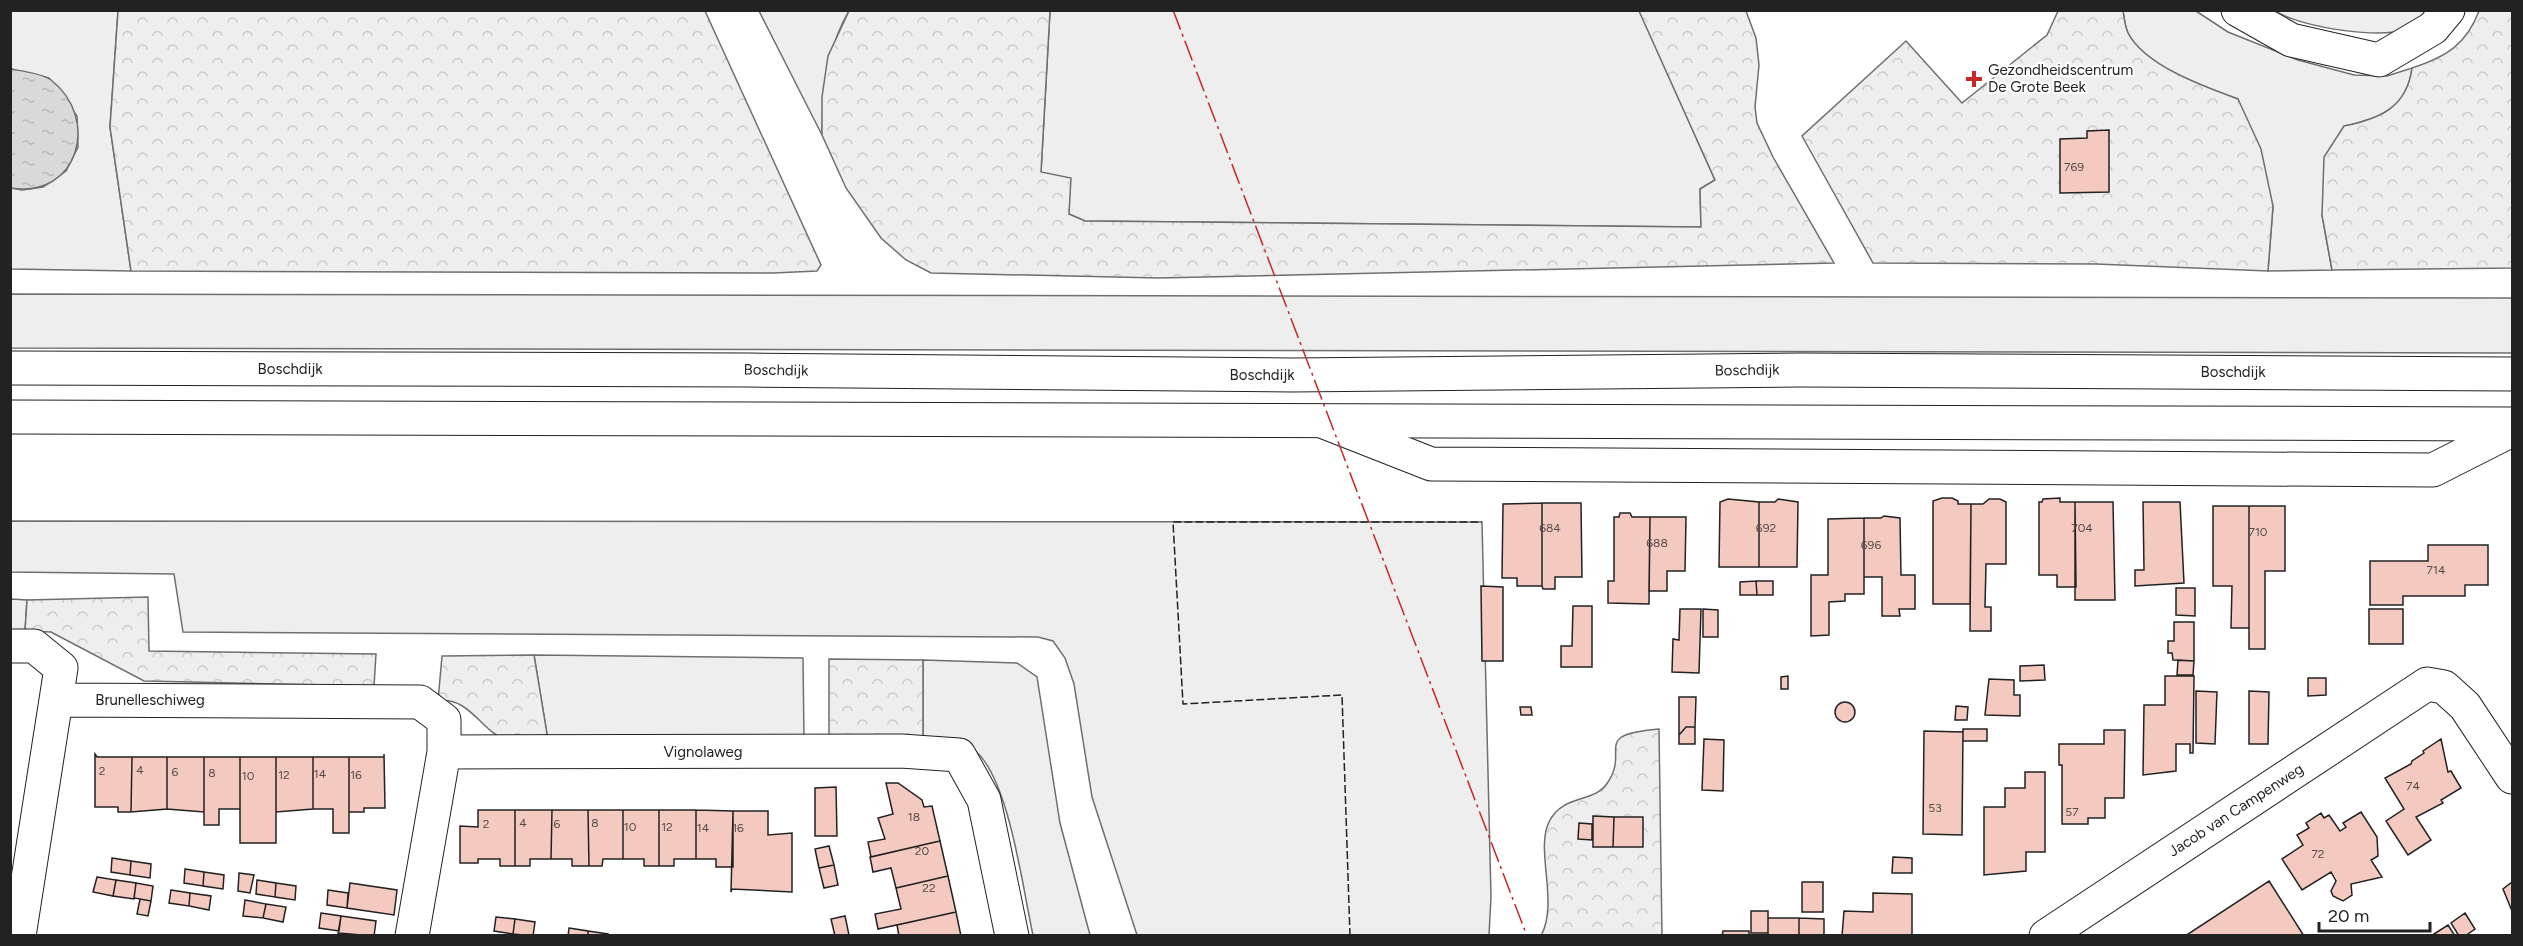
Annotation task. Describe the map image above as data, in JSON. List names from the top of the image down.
{
  "streets": {
    "main road": [
      "Boschdijk",
      "Brunelleschiweg",
      "Vignolaweg",
      "Jacob van Campenweg"
    ]
  },
  "crossings": [
    ["Brunelleschiweg", "Vignolaweg"]
  ],
  "places": {
    "health": ["Gezondheidscentrum De Grote Beek"]
  },
  "house_numbers": [
    "769",
    "684",
    "692",
    "704",
    "710",
    "688",
    "696",
    "714",
    "4",
    "2",
    "6",
    "8",
    "14",
    "12",
    "16",
    "10",
    "74",
    "53",
    "57",
    "18",
    "4",
    "8",
    "2",
    "6",
    "10",
    "12",
    "14",
    "16",
    "20",
    "72",
    "22"
  ],
  "scale_bar": "20 m"
}
